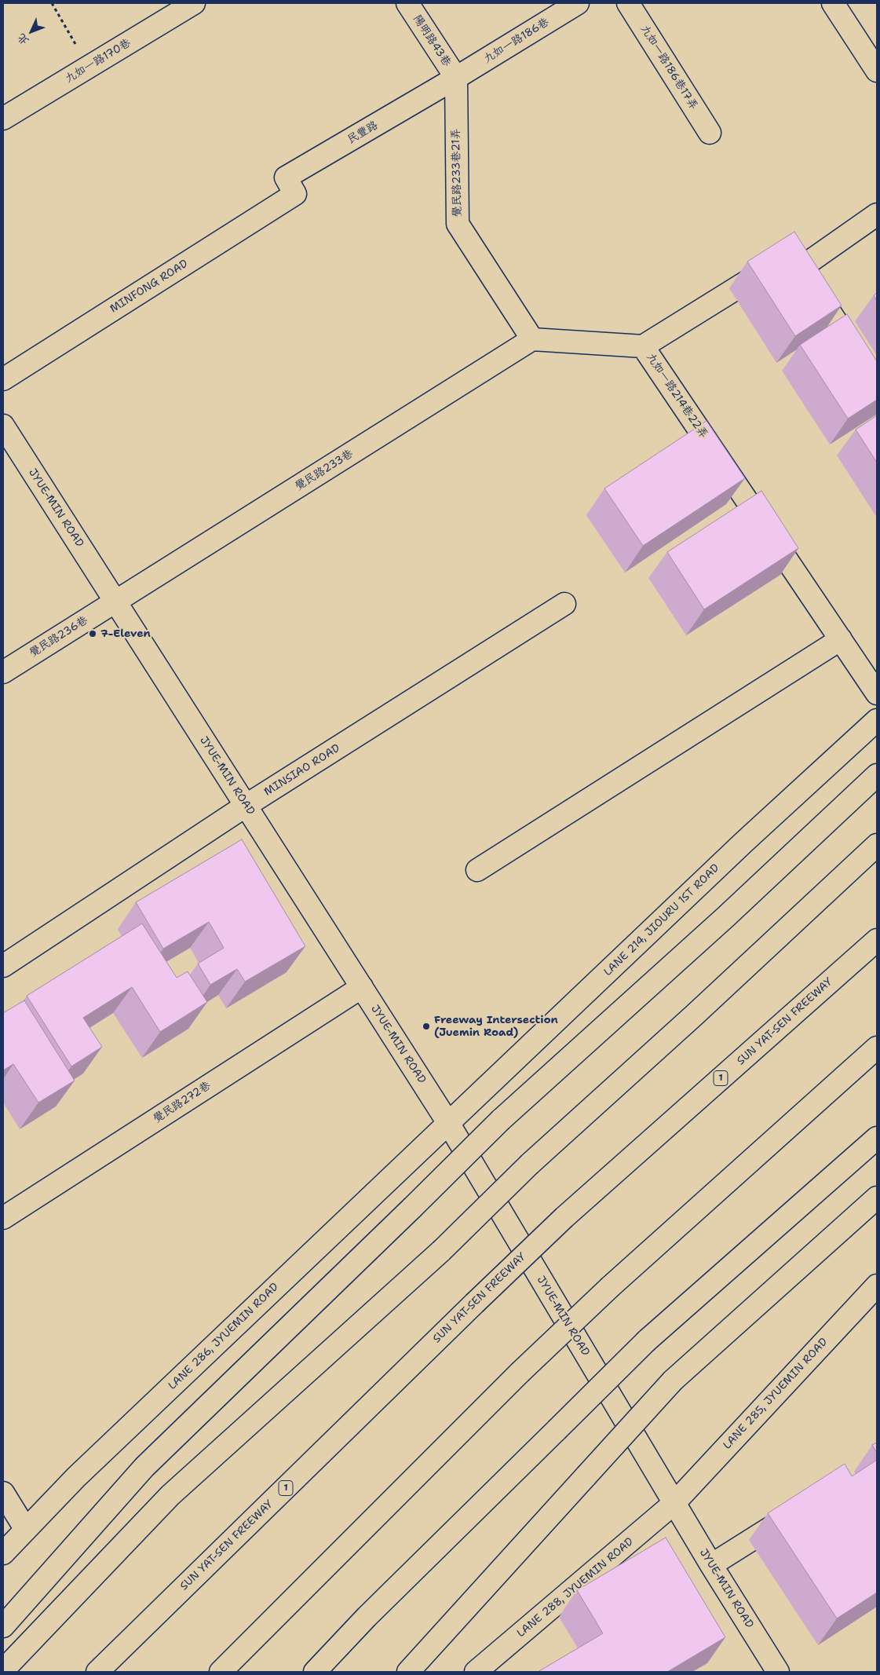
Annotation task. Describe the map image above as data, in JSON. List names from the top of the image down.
{
  "streets": {
    "main road": [
      "陽明路43巷",
      "九如一路186巷",
      "九如一路170巷",
      "九如一路186巷17弄",
      "覺民路233巷21弄",
      "MINFONG ROAD",
      "九如一路214巷22弄",
      "覺民路233巷",
      "JYUE-MIN ROAD",
      "覺民路236巷",
      "MINSIAO ROAD",
      "LANE 214, JIOURU 1ST ROAD",
      "SUN YAT-SEN FREEWAY",
      "1",
      "覺民路272巷",
      "LANE 286, JYUEMIN ROAD",
      "LANE 285, JYUEMIN ROAD",
      "LANE 288, JYUEMIN ROAD"
    ]
  },
  "crossings": [
    ["陽明路43巷", "九如一路186巷"],
    ["陽明路43巷", "覺民路233巷21弄"],
    ["陽明路43巷", "MINFONG ROAD"],
    ["九如一路186巷", "覺民路233巷21弄"],
    ["九如一路186巷", "MINFONG ROAD"],
    ["覺民路233巷21弄", "MINFONG ROAD"],
    ["覺民路233巷21弄", "九如一路214巷22弄"],
    ["覺民路233巷21弄", "覺民路233巷"],
    ["九如一路214巷22弄", "覺民路233巷"],
    ["覺民路233巷", "JYUE-MIN ROAD"],
    ["覺民路233巷", "覺民路236巷"],
    ["JYUE-MIN ROAD", "覺民路236巷"],
    ["JYUE-MIN ROAD", "MINSIAO ROAD"],
    ["JYUE-MIN ROAD", "LANE 214, JIOURU 1ST ROAD"],
    ["JYUE-MIN ROAD", "覺民路272巷"],
    ["JYUE-MIN ROAD", "LANE 286, JYUEMIN ROAD"],
    ["JYUE-MIN ROAD", "LANE 285, JYUEMIN ROAD"],
    ["JYUE-MIN ROAD", "LANE 288, JYUEMIN ROAD"],
    ["LANE 214, JIOURU 1ST ROAD", "LANE 286, JYUEMIN ROAD"],
    ["LANE 285, JYUEMIN ROAD", "LANE 288, JYUEMIN ROAD"]
  ],
  "places": ["7-Eleven", "Freeway Intersection (Juemin Road)"],
  "north": "bottom left"
}
